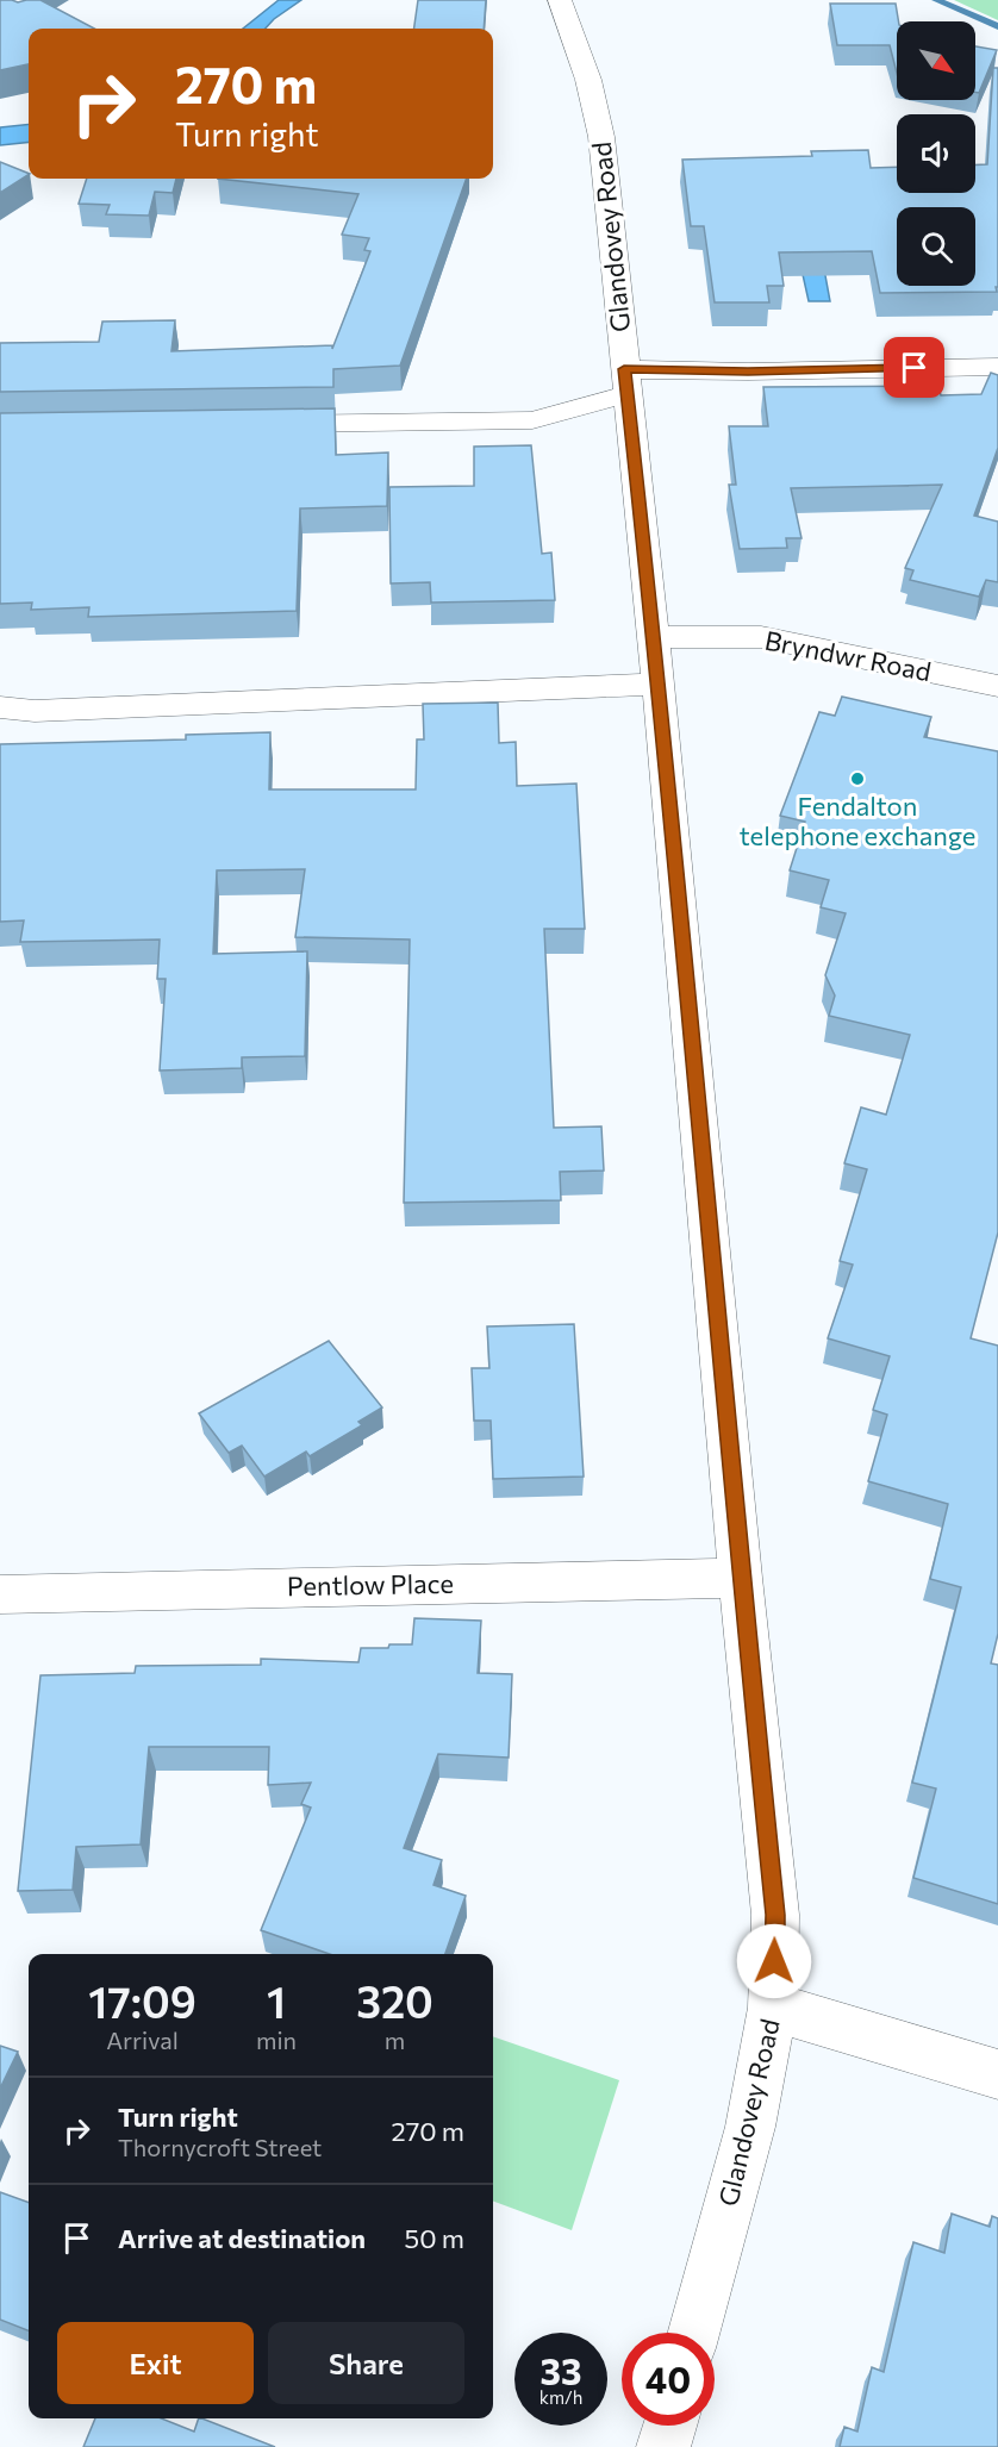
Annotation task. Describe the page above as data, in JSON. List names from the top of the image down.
{
  "streets": {
    "street": ["Glandovey Road", "Bryndwr Road", "Pentlow Place"]
  },
  "crossings": [
    ["Glandovey Road", "Bryndwr Road"],
    ["Glandovey Road", "Pentlow Place"]
  ],
  "places": ["Fendalton telephone exchange"],
  "north": "bottom right",
  "page": {
    "turn": ["270 m", "Turn right"],
    "eta": [
      "17:09",
      "Arrival",
      "1",
      "min",
      "320",
      "m"
    ],
    "list": [
      {
        "name": "Turn right",
        "note": "Thornycroft Street",
        "value": "270 m"
      },
      {
        "name": "Arrive at destination",
        "value": "50 m"
      }
    ],
    "buttons": ["Exit", "Share"],
    "speed": "33 km/h",
    "limit": "40"
  }
}
